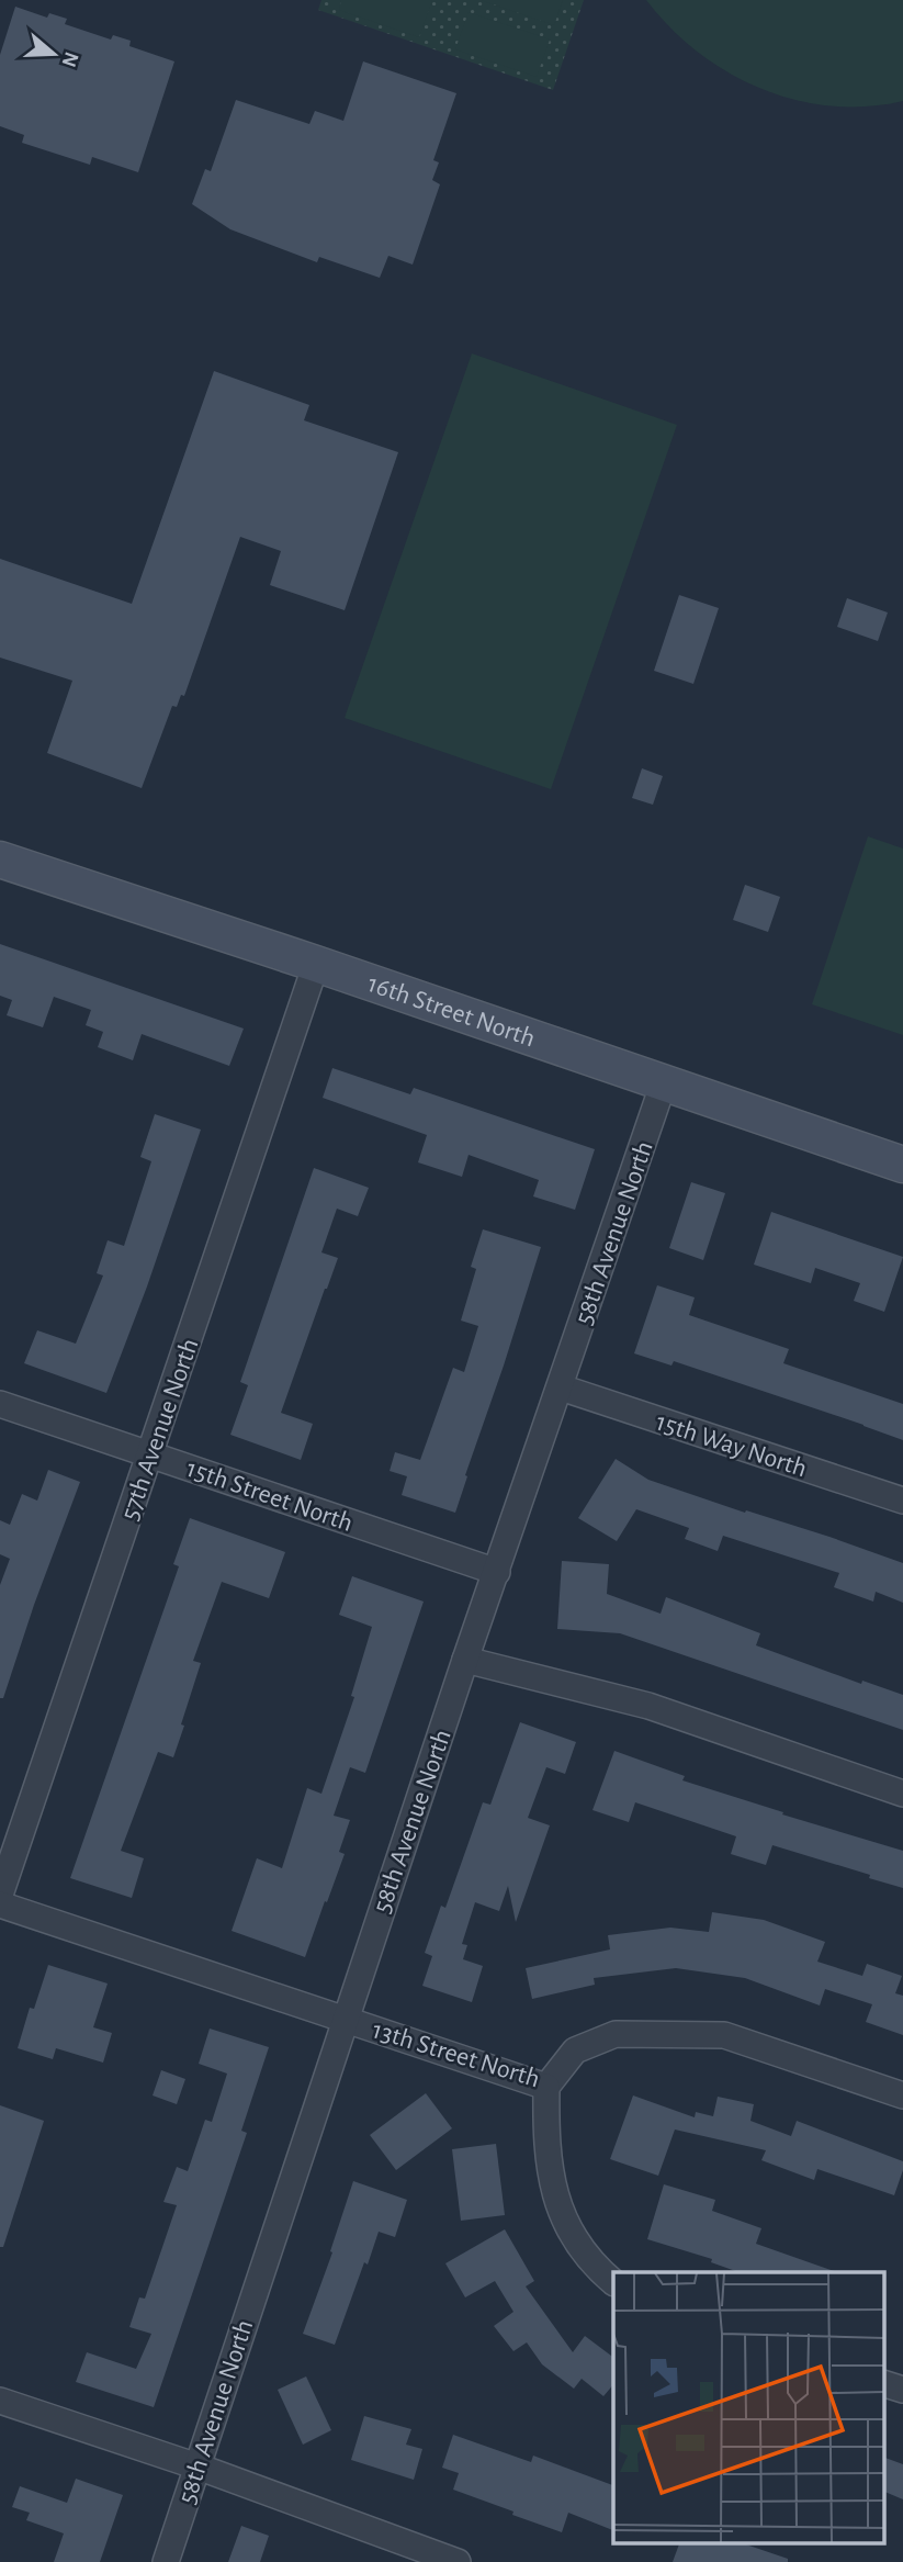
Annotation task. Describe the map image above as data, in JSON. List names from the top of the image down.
{
  "streets": {
    "street": [
      "16th Street North",
      "58th Avenue North",
      "57th Avenue North",
      "15th Way North",
      "15th Street North",
      "13th Street North"
    ]
  },
  "crossings": [
    ["16th Street North", "58th Avenue North"],
    ["16th Street North", "57th Avenue North"],
    ["58th Avenue North", "15th Way North"],
    ["58th Avenue North", "15th Street North"],
    ["58th Avenue North", "13th Street North"],
    ["57th Avenue North", "15th Street North"]
  ],
  "north": "right"
}
